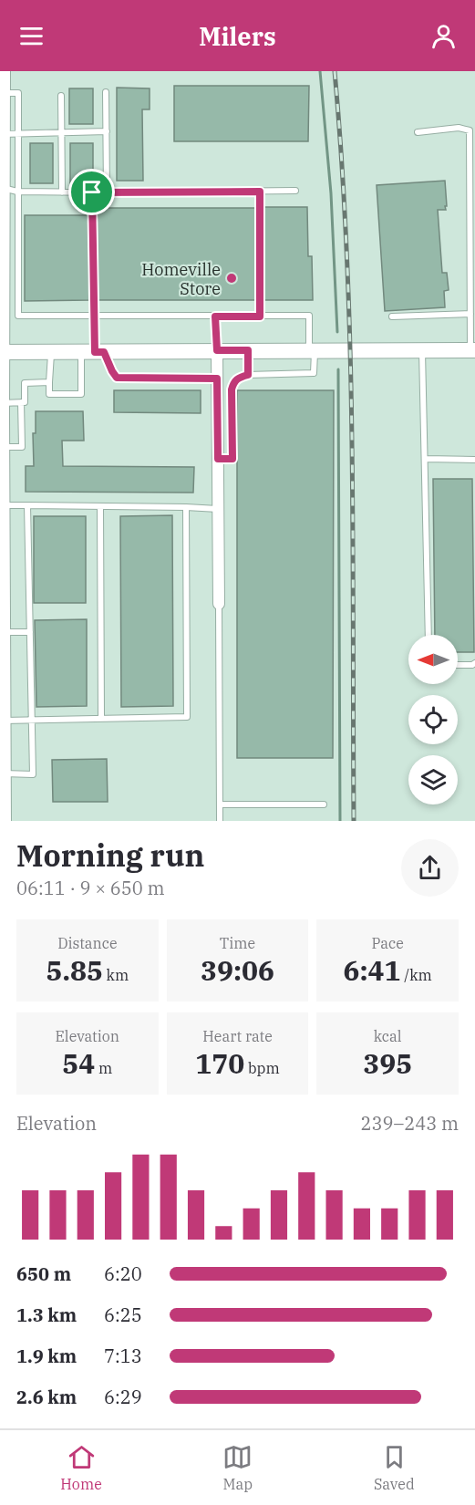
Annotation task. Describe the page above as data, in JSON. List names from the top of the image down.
{
  "places": ["Homeville Store"],
  "north": "left",
  "page": {
    "header": "Milers",
    "heading": ["Morning run", "06:11 · 9 × 650 m"],
    "stats": [
      ["Distance", "5.85 km"],
      ["Time", "39:06"],
      ["Pace", "6:41 /km"],
      ["Elevation", "54 m"],
      ["Heart rate", "170 bpm"],
      ["kcal", "395"]
    ],
    "chart": ["Elevation", "239–243 m"],
    "list": [
      {
        "name": "650 m",
        "note": "6:20"
      },
      {
        "name": "1.3 km",
        "note": "6:25"
      },
      {
        "name": "1.9 km",
        "note": "7:13"
      },
      {
        "name": "2.6 km",
        "note": "6:29"
      }
    ],
    "tabs": ["Home", "Map", "Saved"]
  }
}
